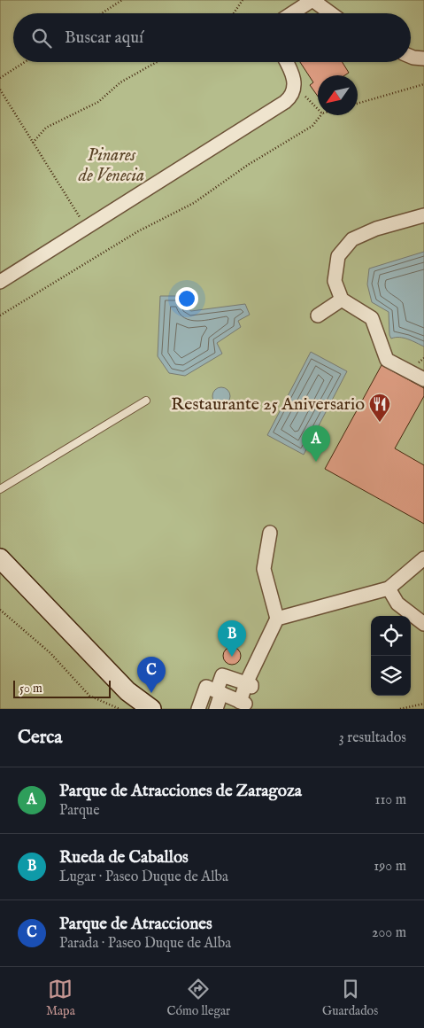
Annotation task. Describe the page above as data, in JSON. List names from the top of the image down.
{
  "parks": ["Pinares de Venecia"],
  "places": {
    "restaurant": ["Restaurante 25 Aniversario"]
  },
  "scale_bar": "50 m",
  "north": "bottom left",
  "page": {
    "search": "Buscar aquí",
    "pins": ["A", "B", "C"],
    "scale": "50 m",
    "heading": ["Cerca", "3 resultados"],
    "list": [
      {
        "mark": "A",
        "name": "Parque de Atracciones de Zaragoza",
        "note": "Parque",
        "value": "110 m"
      },
      {
        "mark": "B",
        "name": "Rueda de Caballos",
        "note": "Lugar · Paseo Duque de Alba",
        "value": "190 m"
      },
      {
        "mark": "C",
        "name": "Parque de Atracciones",
        "note": "Parada · Paseo Duque de Alba",
        "value": "200 m"
      }
    ],
    "nav": ["Mapa", "Cómo llegar", "Guardados"]
  }
}
